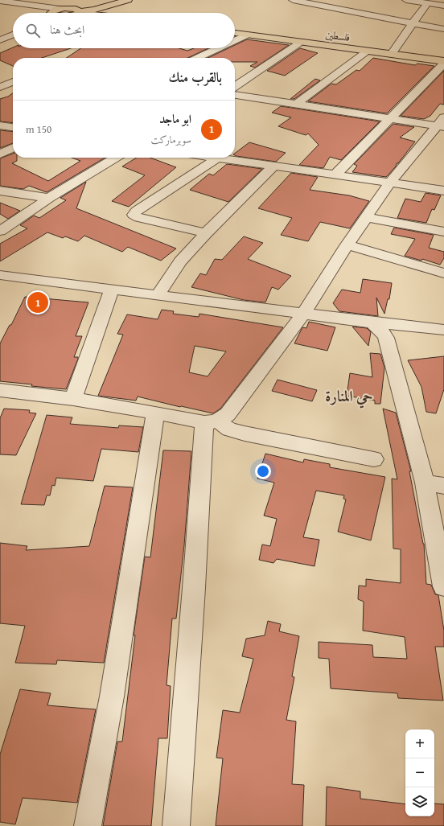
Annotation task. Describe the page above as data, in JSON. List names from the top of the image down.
{
  "streets": {
    "main road": ["فلسطين"]
  },
  "districts": ["حي المنارة"],
  "page": {
    "search": "ابحث هنا",
    "heading": "بالقرب منك",
    "list": [
      {
        "mark": "1",
        "name": "ابو ماجد",
        "note": "سوبرماركت",
        "value": "150 m"
      }
    ],
    "pins": "1",
    "map_buttons": ["+", "−"]
  }
}
